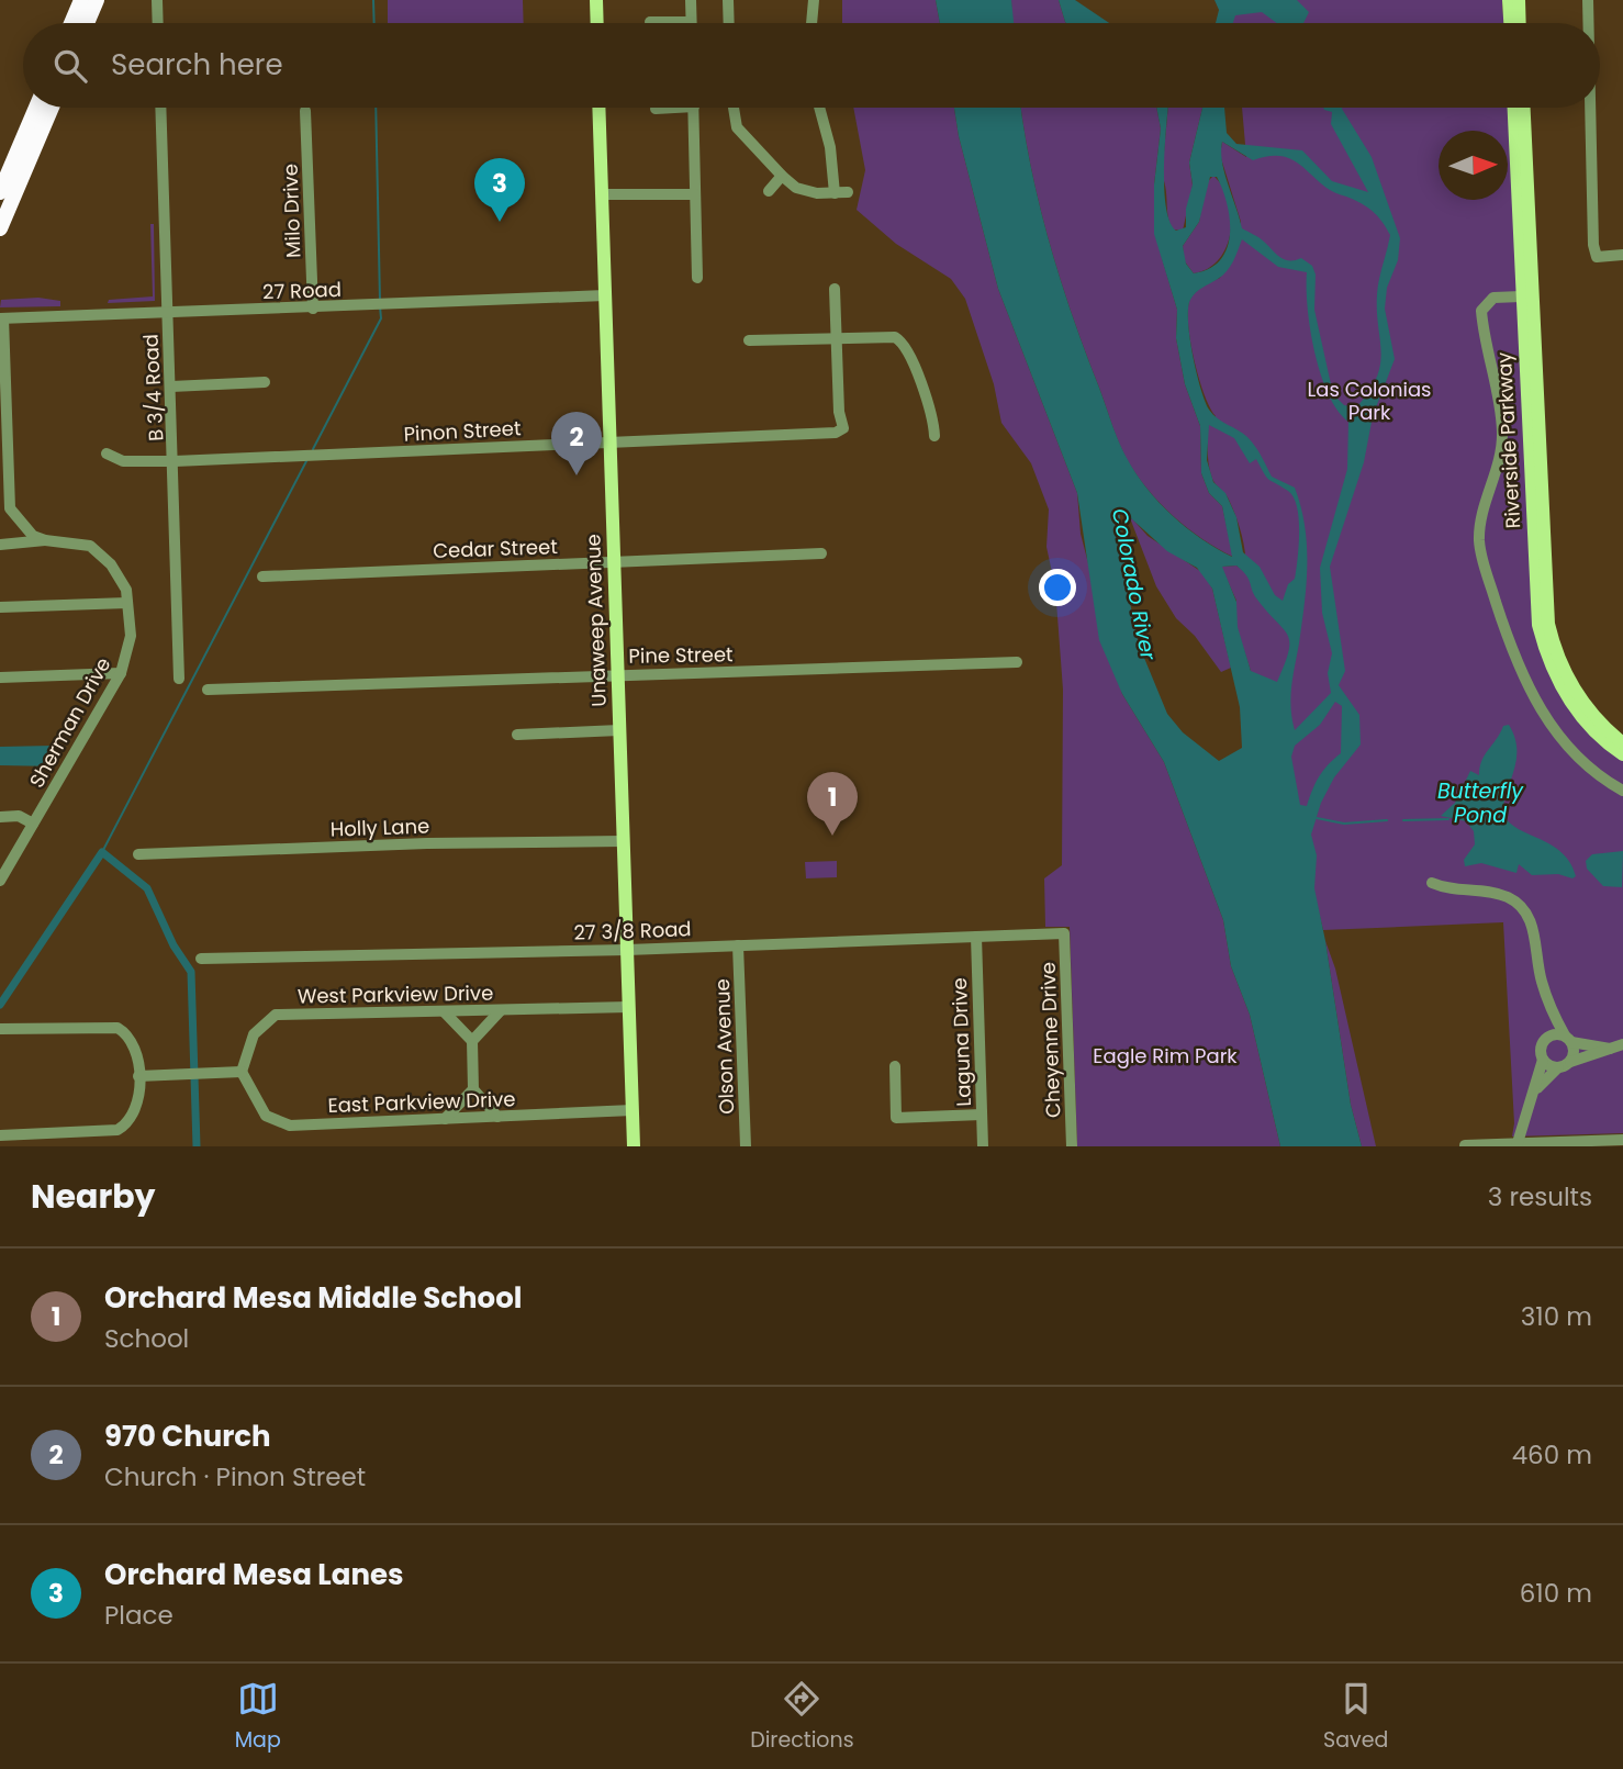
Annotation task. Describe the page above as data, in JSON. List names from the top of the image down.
{
  "streets": {
    "main road": ["Riverside Parkway", "Unaweep Avenue"],
    "street": [
      "Milo Drive",
      "27 Road",
      "B 3/4 Road",
      "Pinon Street",
      "Cedar Street",
      "Pine Street",
      "Sherman Drive",
      "Holly Lane",
      "27 3/8 Road",
      "West Parkview Drive",
      "Cheyenne Drive",
      "Laguna Drive",
      "Olson Avenue",
      "East Parkview Drive"
    ]
  },
  "crossings": [
    ["Milo Drive", "27 Road"],
    ["27 Road", "B 3/4 Road"],
    ["27 Road", "Unaweep Avenue"],
    ["B 3/4 Road", "Pinon Street"],
    ["Pinon Street", "Unaweep Avenue"],
    ["Cedar Street", "Unaweep Avenue"],
    ["Unaweep Avenue", "Pine Street"],
    ["Unaweep Avenue", "Holly Lane"],
    ["Unaweep Avenue", "27 3/8 Road"],
    ["Unaweep Avenue", "West Parkview Drive"],
    ["Unaweep Avenue", "East Parkview Drive"],
    ["27 3/8 Road", "Cheyenne Drive"],
    ["27 3/8 Road", "Laguna Drive"],
    ["27 3/8 Road", "Olson Avenue"],
    ["West Parkview Drive", "East Parkview Drive"]
  ],
  "water": ["Colorado River", "Butterfly Pond"],
  "parks": ["Las Colonias Park", "Eagle Rim Park"],
  "north": "right",
  "page": {
    "search": "Search here",
    "pins": ["3", "2", "1"],
    "heading": ["Nearby", "3 results"],
    "list": [
      {
        "mark": "1",
        "name": "Orchard Mesa Middle School",
        "note": "School",
        "value": "310 m"
      },
      {
        "mark": "2",
        "name": "970 Church",
        "note": "Church · Pinon Street",
        "value": "460 m"
      },
      {
        "mark": "3",
        "name": "Orchard Mesa Lanes",
        "note": "Place",
        "value": "610 m"
      }
    ],
    "nav": ["Map", "Directions", "Saved"]
  }
}
